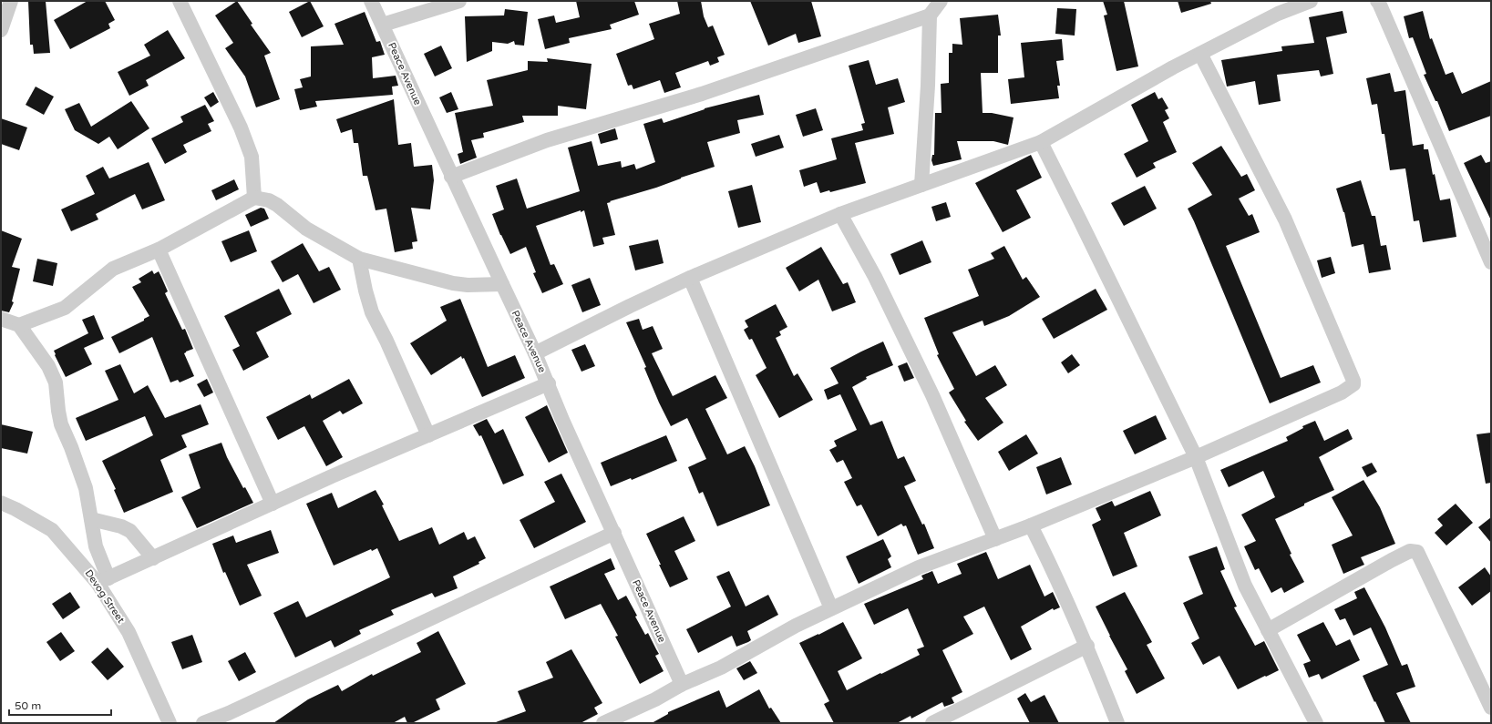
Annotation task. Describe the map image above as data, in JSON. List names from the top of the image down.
{
  "streets": {
    "street": ["Peace Avenue", "Devog Street"]
  },
  "scale_bar": "50 m"
}
